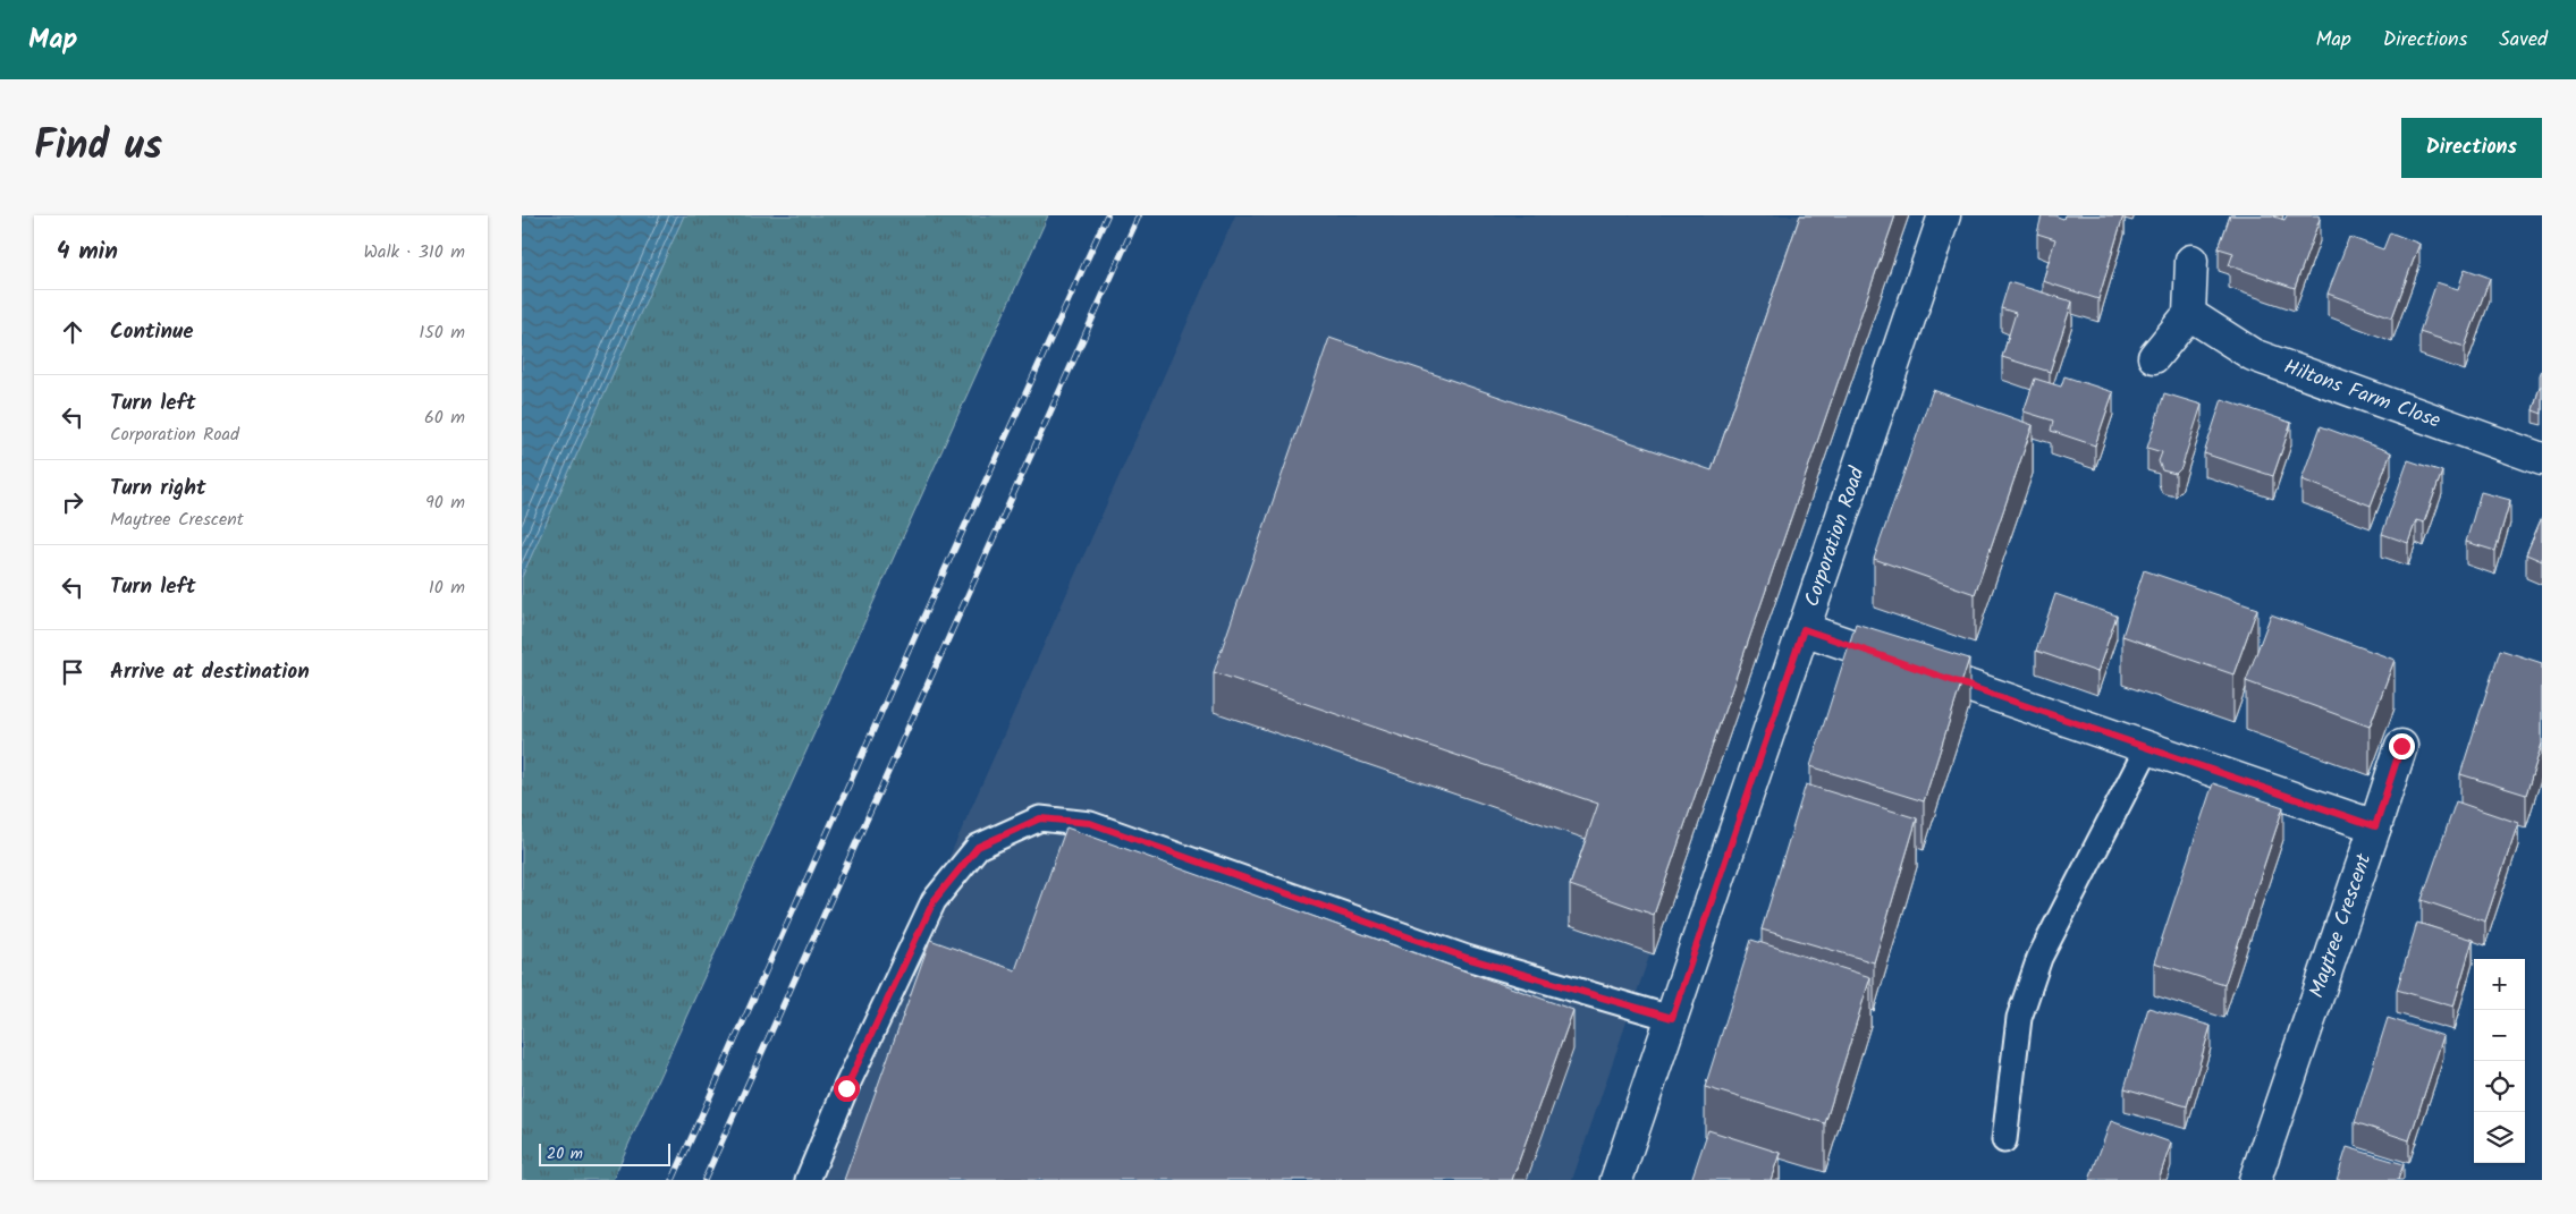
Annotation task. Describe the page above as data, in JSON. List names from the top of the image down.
{
  "streets": {
    "street": ["Hiltons Farm Close", "Corporation Road", "Maytree Crescent"]
  },
  "scale_bar": "20 m",
  "page": {
    "header": "Map",
    "nav": ["Map", "Directions", "Saved"],
    "title": "Find us",
    "buttons": "Directions",
    "heading": ["4 min", "Walk · 310 m"],
    "list": [
      ["Continue", "150 m"],
      ["Turn left", "Corporation Road", "60 m"],
      ["Turn right", "Maytree Crescent", "90 m"],
      ["Turn left", "10 m"],
      "Arrive at destination"
    ],
    "map_buttons": ["+", "−"],
    "scale": "20 m"
  }
}
